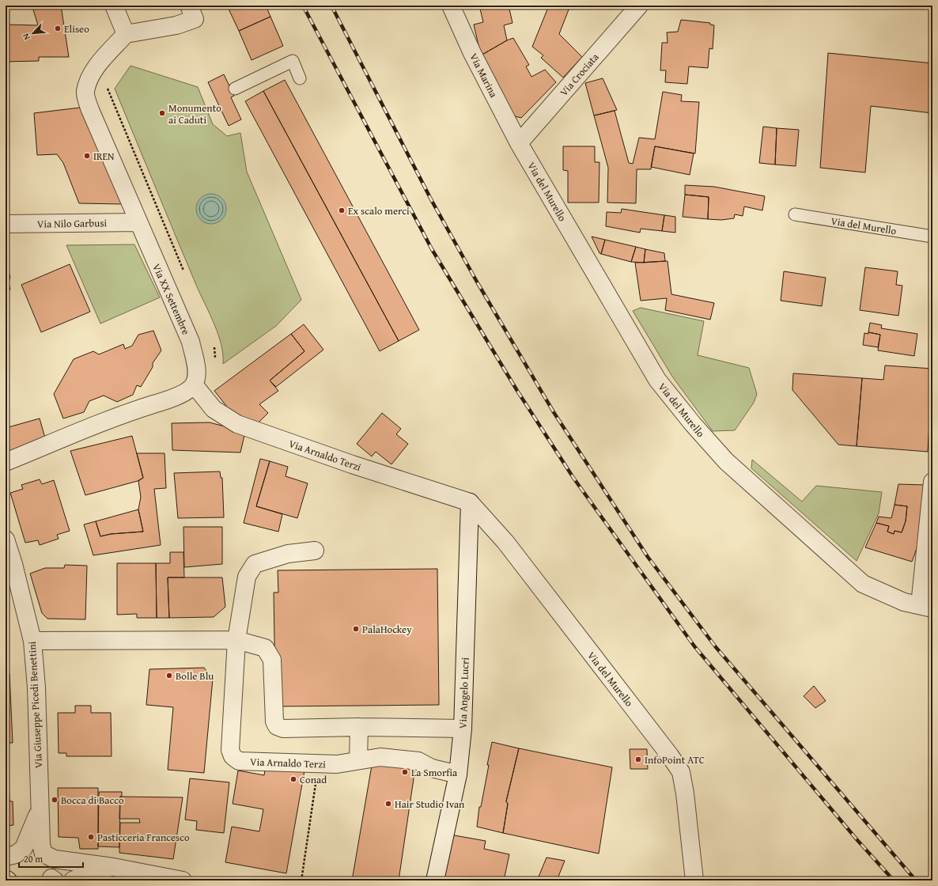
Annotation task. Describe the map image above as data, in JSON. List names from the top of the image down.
{
  "streets": {
    "street": [
      "Via Crociata",
      "Via Marina",
      "Via del Murello",
      "Via Nilo Garbusi",
      "Via XX Settembre",
      "Via Arnaldo Terzi",
      "Via Angelo Lucri",
      "Via Giuseppe Picedi Benettini"
    ]
  },
  "crossings": [
    ["Via Crociata", "Via Marina"],
    ["Via Crociata", "Via del Murello"],
    ["Via Marina", "Via del Murello"],
    ["Via del Murello", "Via Arnaldo Terzi"],
    ["Via del Murello", "Via Angelo Lucri"],
    ["Via Nilo Garbusi", "Via XX Settembre"],
    ["Via XX Settembre", "Via Arnaldo Terzi"],
    ["Via Arnaldo Terzi", "Via Angelo Lucri"]
  ],
  "places": [
    "Eliseo",
    "Monumento ai Caduti",
    "IREN",
    "Ex scalo merci",
    "PalaHockey",
    "Bolle Blu",
    "InfoPoint ATC",
    "La Smorfia",
    "Conad",
    "Bocca di Bacco",
    "Hair Studio Ivan",
    "Pasticceria Francesco"
  ],
  "scale_bar": "20 m",
  "north": "bottom left"
}
